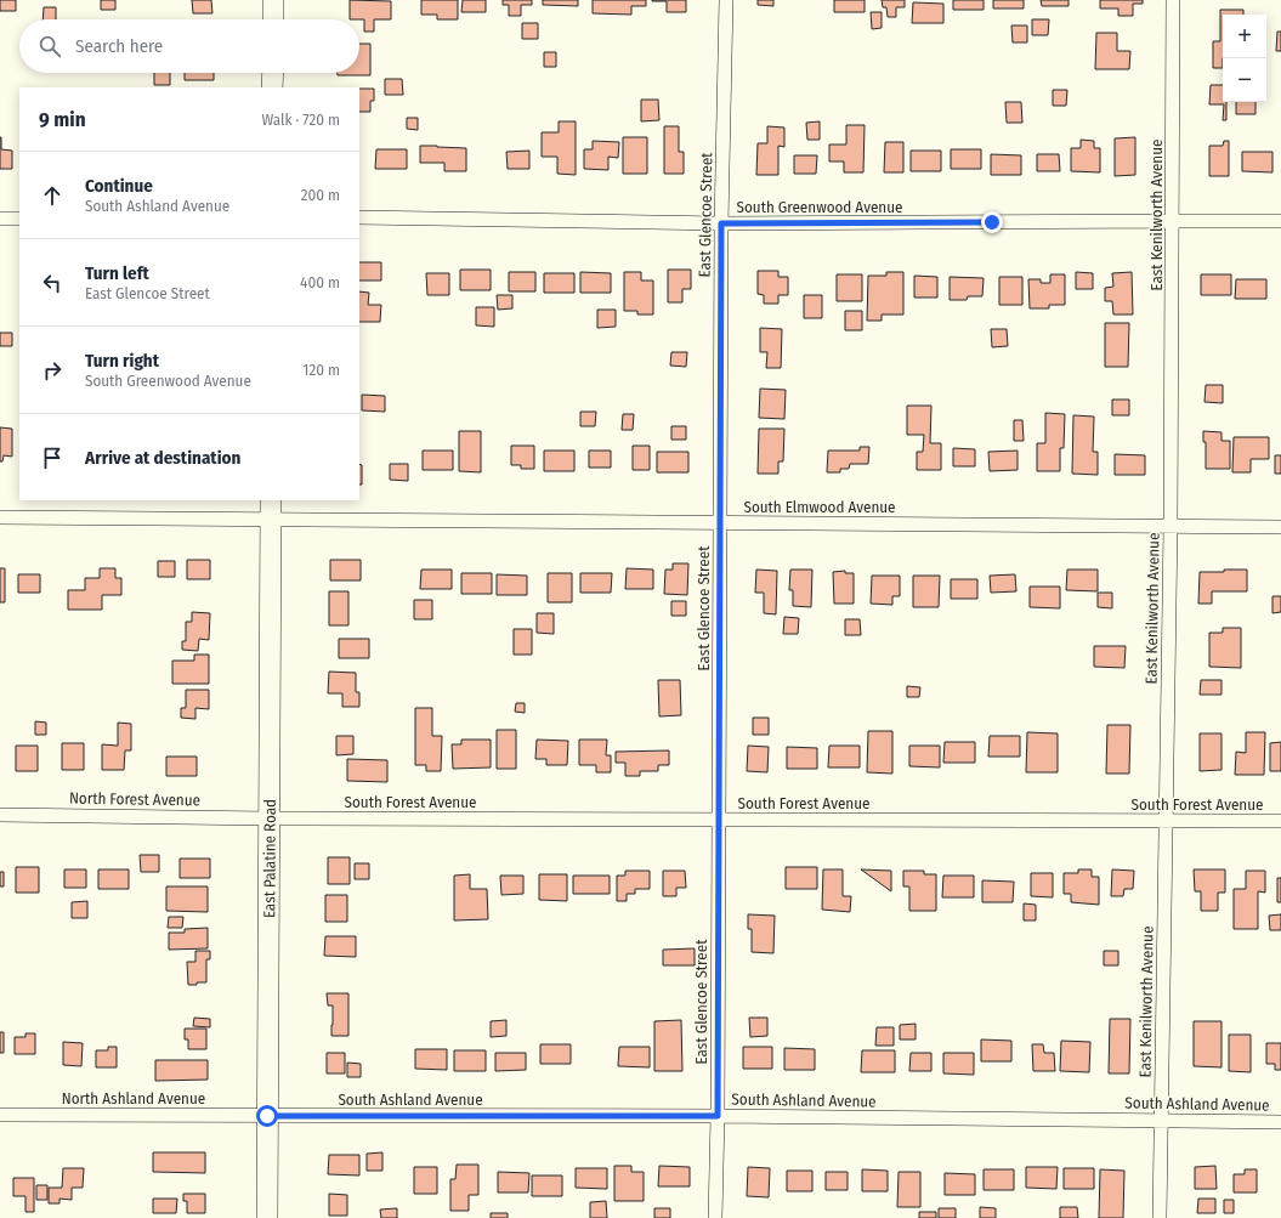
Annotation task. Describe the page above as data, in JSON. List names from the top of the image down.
{
  "streets": {
    "main road": ["East Palatine Road"],
    "street": [
      "South Greenwood Avenue",
      "East Glencoe Street",
      "East Kenilworth Avenue",
      "South Elmwood Avenue",
      "North Forest Avenue",
      "South Forest Avenue",
      "North Ashland Avenue",
      "South Ashland Avenue"
    ]
  },
  "crossings": [
    ["South Greenwood Avenue", "East Glencoe Street"],
    ["South Greenwood Avenue", "East Kenilworth Avenue"],
    ["East Glencoe Street", "South Elmwood Avenue"],
    ["East Glencoe Street", "South Forest Avenue"],
    ["East Glencoe Street", "South Ashland Avenue"],
    ["East Kenilworth Avenue", "South Elmwood Avenue"],
    ["East Kenilworth Avenue", "South Forest Avenue"],
    ["East Kenilworth Avenue", "South Ashland Avenue"],
    ["South Elmwood Avenue", "East Palatine Road"],
    ["North Forest Avenue", "South Forest Avenue"],
    ["North Forest Avenue", "East Palatine Road"],
    ["South Forest Avenue", "East Palatine Road"],
    ["East Palatine Road", "North Ashland Avenue"],
    ["East Palatine Road", "South Ashland Avenue"],
    ["North Ashland Avenue", "South Ashland Avenue"]
  ],
  "page": {
    "map_buttons": ["+", "−"],
    "search": "Search here",
    "heading": ["9 min", "Walk · 720 m"],
    "list": [
      ["Continue", "South Ashland Avenue", "200 m"],
      ["Turn left", "East Glencoe Street", "400 m"],
      ["Turn right", "South Greenwood Avenue", "120 m"],
      "Arrive at destination"
    ]
  }
}
